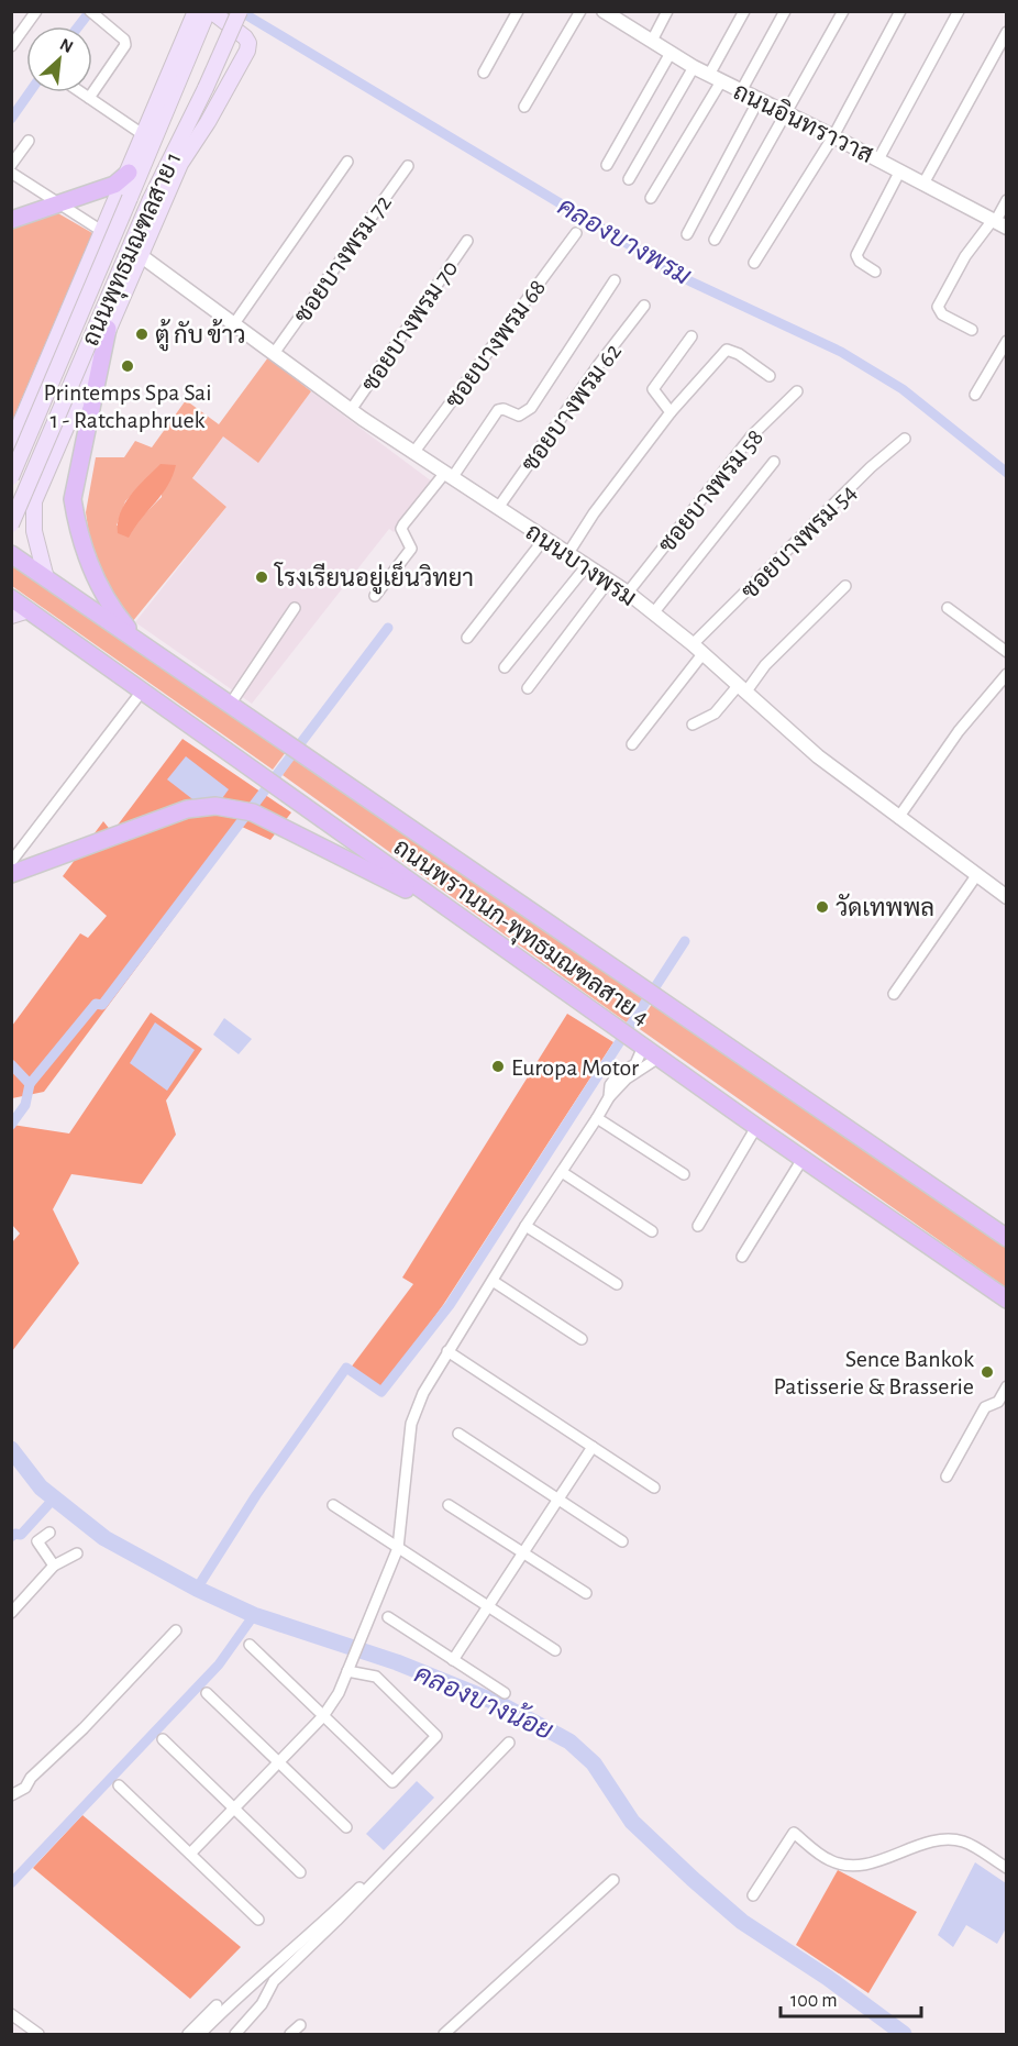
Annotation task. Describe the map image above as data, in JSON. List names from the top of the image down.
{
  "streets": {
    "main road": ["ถนนพุทธมณฑลสาย 1", "ถนนพรานนก-พุทธมณฑลสาย 4"],
    "street": [
      "ถนนอินทราวาส",
      "ซอยบางพรม 72",
      "ซอยบางพรม 70",
      "ซอยบางพรม 68",
      "ซอยบางพรม 62",
      "ซอยบางพรม 58",
      "ซอยบางพรม 54",
      "ถนนบางพรม"
    ]
  },
  "crossings": [
    ["ซอยบางพรม 72", "ถนนบางพรม"],
    ["ซอยบางพรม 70", "ถนนบางพรม"],
    ["ซอยบางพรม 68", "ถนนบางพรม"],
    ["ซอยบางพรม 62", "ถนนบางพรม"],
    ["ซอยบางพรม 58", "ถนนบางพรม"],
    ["ซอยบางพรม 54", "ถนนบางพรม"]
  ],
  "water": ["คลองบางพรม", "คลองบางน้อย"],
  "places": [
    "ตู้ กับ ข้าว",
    "Printemps Spa Sai 1 - Ratchaphruek",
    "โรงเรียนอยู่เย็นวิทยา",
    "วัดเทพพล",
    "Europa Motor",
    "Sence Bankok Patisserie & Brasserie"
  ],
  "scale_bar": "100 m",
  "north": "top right"
}
